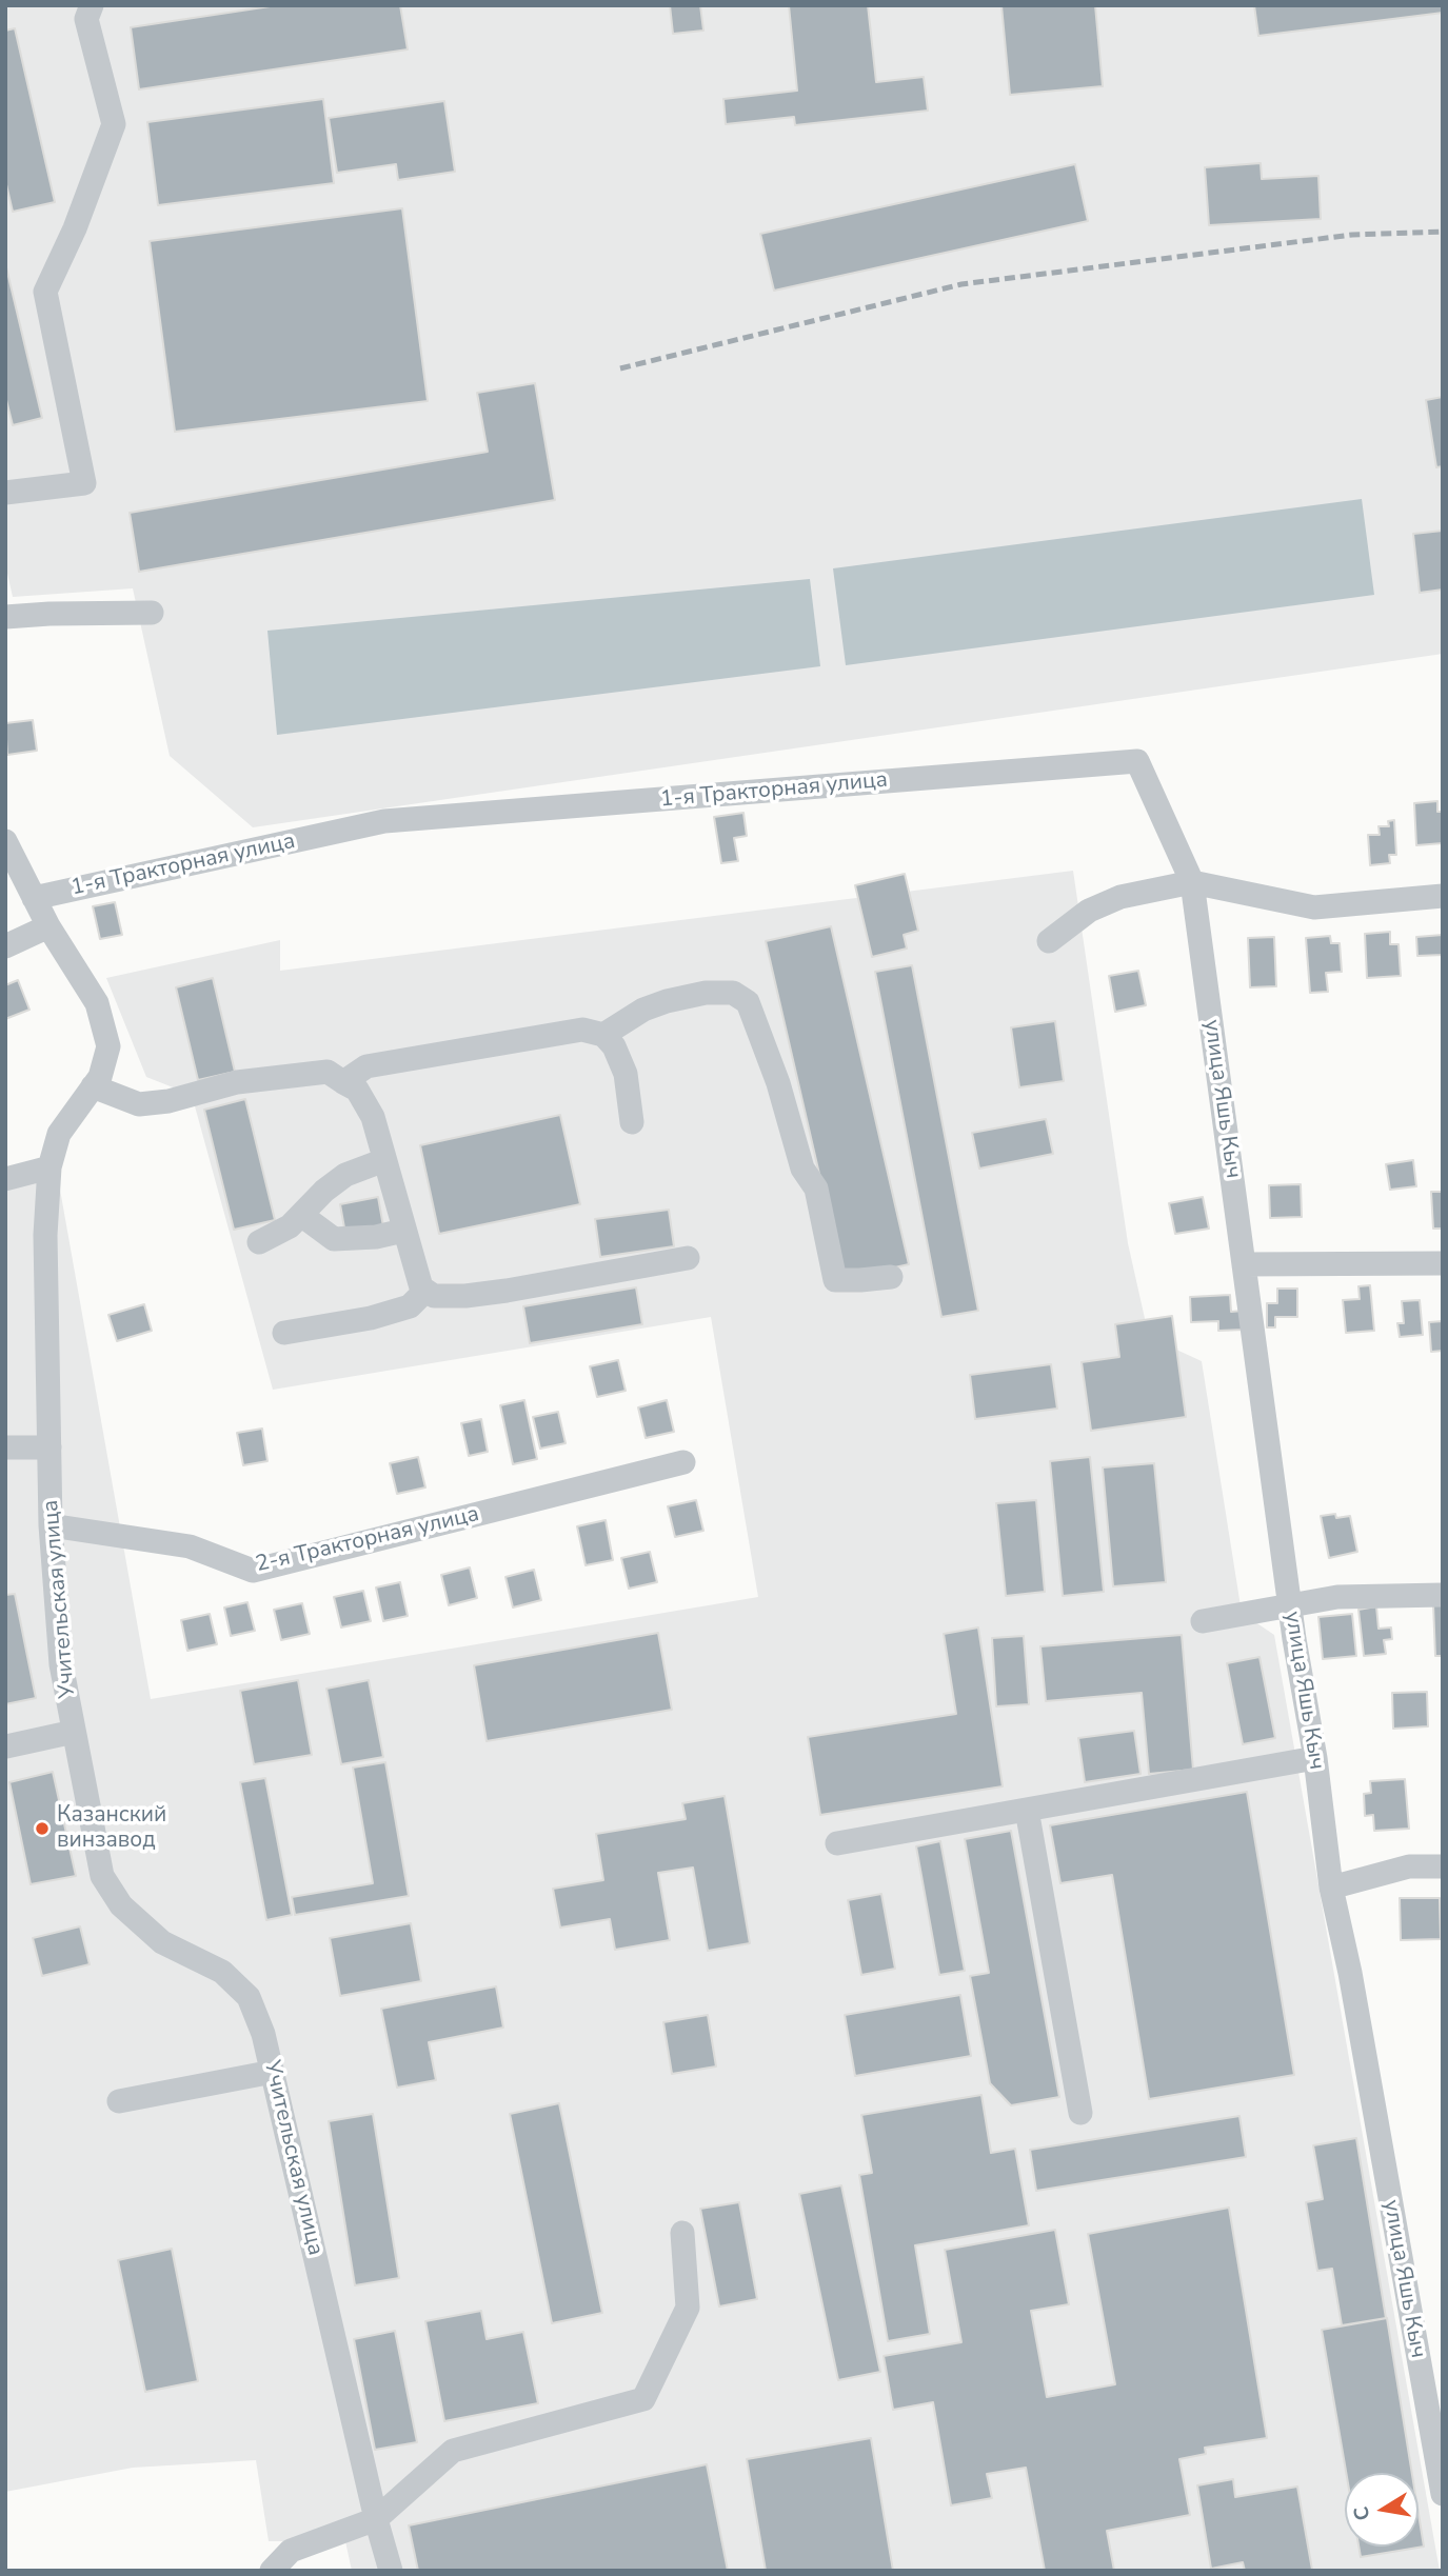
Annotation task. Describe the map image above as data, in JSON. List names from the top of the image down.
{
  "streets": {
    "street": [
      "1-я Тракторная улица",
      "улица Яшь Кыч",
      "2-я Тракторная улица",
      "Учительская улица"
    ]
  },
  "crossings": [
    ["1-я Тракторная улица", "улица Яшь Кыч"],
    ["1-я Тракторная улица", "Учительская улица"],
    ["2-я Тракторная улица", "Учительская улица"]
  ],
  "places": ["Казанский винзавод"],
  "north": "left"
}
